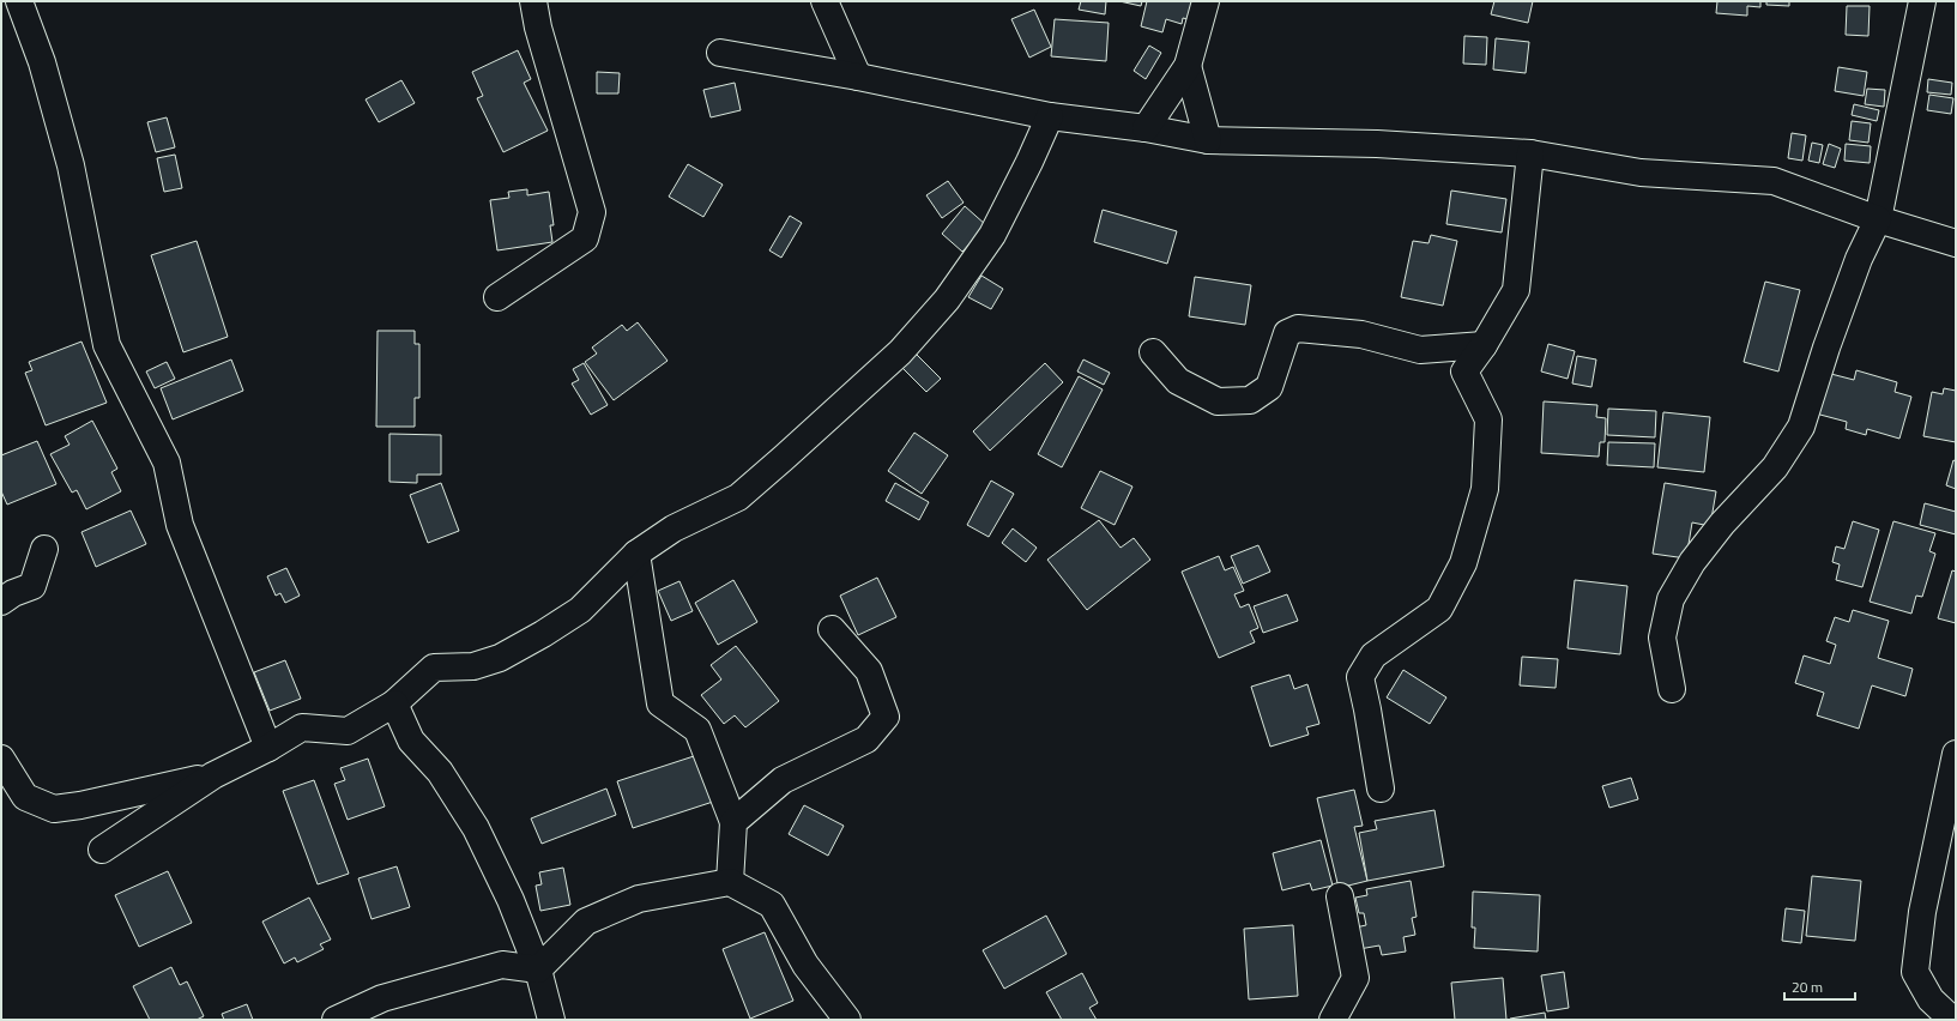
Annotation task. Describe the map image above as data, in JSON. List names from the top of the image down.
{
  "scale_bar": "20 m"
}
